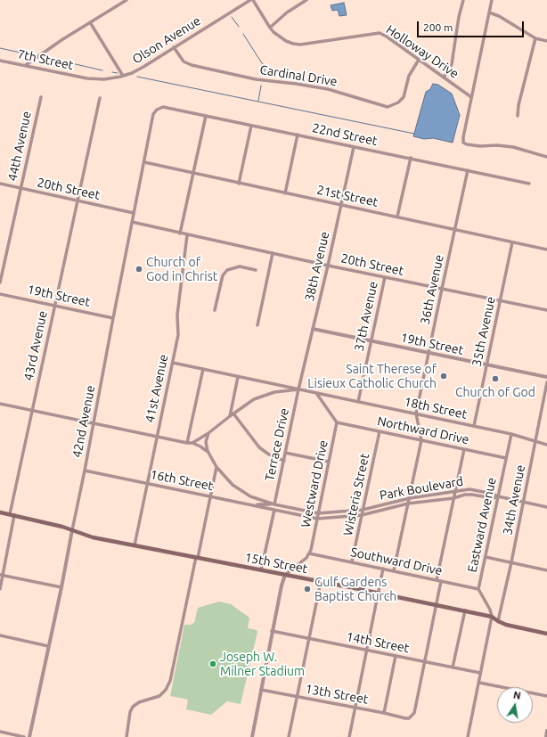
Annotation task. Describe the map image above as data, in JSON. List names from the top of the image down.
{
  "streets": {
    "main road": ["15th Street"],
    "street": [
      "Olson Avenue",
      "Holloway Drive",
      "7th Street",
      "Cardinal Drive",
      "22nd Street",
      "44th Avenue",
      "20th Street",
      "21st Street",
      "38th Avenue",
      "36th Avenue",
      "19th Street",
      "37th Avenue",
      "35th Avenue",
      "43rd Avenue",
      "41st Avenue",
      "18th Street",
      "42nd Avenue",
      "Northward Drive",
      "Terrace Drive",
      "16th Street",
      "Westward Drive",
      "Park Boulevard",
      "Wisteria Street",
      "34th Avenue",
      "Eastward Avenue",
      "Southward Drive",
      "14th Street",
      "13th Street"
    ]
  },
  "crossings": [
    ["Olson Avenue", "7th Street"],
    ["Olson Avenue", "Cardinal Drive"],
    ["Holloway Drive", "Cardinal Drive"],
    ["22nd Street", "38th Avenue"],
    ["22nd Street", "36th Avenue"],
    ["22nd Street", "42nd Avenue"],
    ["44th Avenue", "20th Street"],
    ["20th Street", "38th Avenue"],
    ["20th Street", "36th Avenue"],
    ["20th Street", "37th Avenue"],
    ["20th Street", "35th Avenue"],
    ["20th Street", "43rd Avenue"],
    ["20th Street", "41st Avenue"],
    ["20th Street", "42nd Avenue"],
    ["21st Street", "38th Avenue"],
    ["21st Street", "36th Avenue"],
    ["21st Street", "35th Avenue"],
    ["21st Street", "42nd Avenue"],
    ["38th Avenue", "19th Street"],
    ["38th Avenue", "18th Street"],
    ["38th Avenue", "Terrace Drive"],
    ["36th Avenue", "19th Street"],
    ["36th Avenue", "18th Street"],
    ["19th Street", "37th Avenue"],
    ["19th Street", "35th Avenue"],
    ["19th Street", "43rd Avenue"],
    ["19th Street", "42nd Avenue"],
    ["37th Avenue", "18th Street"],
    ["35th Avenue", "18th Street"],
    ["43rd Avenue", "15th Street"],
    ["41st Avenue", "18th Street"],
    ["41st Avenue", "16th Street"],
    ["41st Avenue", "15th Street"],
    ["18th Street", "Terrace Drive"],
    ["18th Street", "34th Avenue"],
    ["18th Street", "Eastward Avenue"],
    ["42nd Avenue", "16th Street"],
    ["42nd Avenue", "15th Street"],
    ["Northward Drive", "Westward Drive"],
    ["Northward Drive", "Wisteria Street"],
    ["Northward Drive", "Eastward Avenue"],
    ["Terrace Drive", "Park Boulevard"],
    ["16th Street", "Park Boulevard"],
    ["Westward Drive", "Park Boulevard"],
    ["Westward Drive", "Southward Drive"],
    ["Park Boulevard", "Wisteria Street"],
    ["Park Boulevard", "Eastward Avenue"],
    ["Wisteria Street", "Southward Drive"],
    ["34th Avenue", "15th Street"],
    ["Eastward Avenue", "Southward Drive"],
    ["Eastward Avenue", "15th Street"],
    ["14th Street", "13th Street"]
  ],
  "places": [
    "Church of God in Christ",
    "Saint Therese of Lisieux Catholic Church",
    "Church of God",
    "Gulf Gardens Baptist Church",
    "Joseph W. Milner Stadium"
  ],
  "scale_bar": "200 m",
  "north": "top"
}
